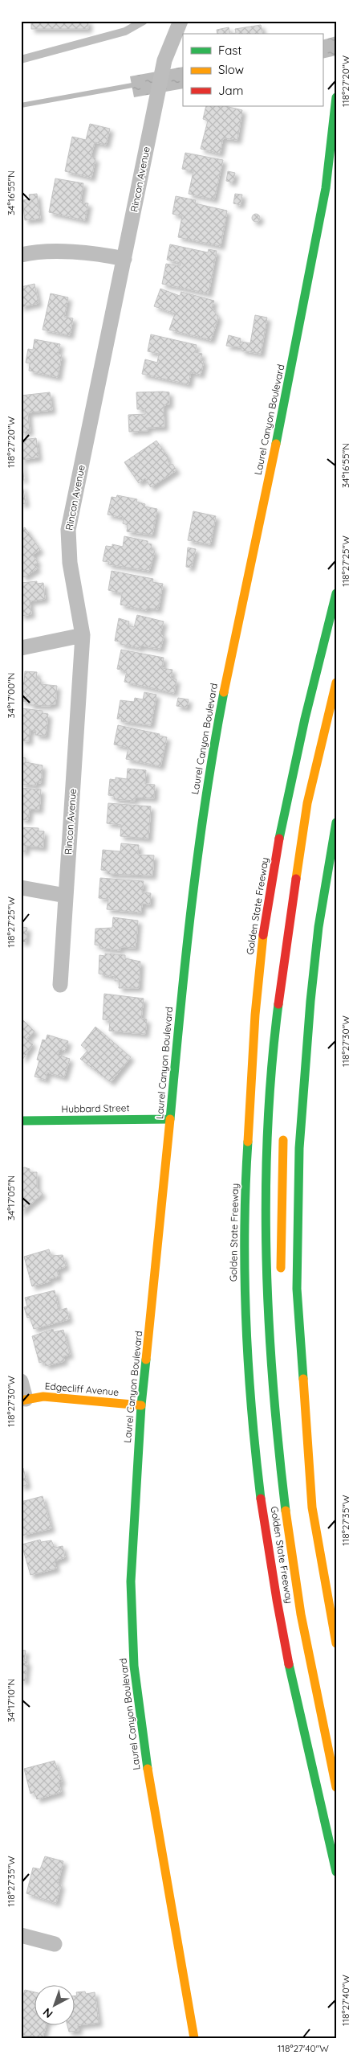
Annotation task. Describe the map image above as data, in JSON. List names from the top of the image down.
{
  "streets": {
    "main road": [
      "Laurel Canyon Boulevard",
      "Golden State Freeway",
      "Hubbard Street",
      "Edgecliff Avenue"
    ],
    "street": ["Rincon Avenue"]
  },
  "crossings": [
    ["Laurel Canyon Boulevard", "Hubbard Street"],
    ["Laurel Canyon Boulevard", "Edgecliff Avenue"]
  ],
  "legend": ["Fast", "Slow", "Jam"],
  "north": "bottom left",
  "coordinates": [
    "118°27'20\"W",
    "34°16'55\"N",
    "118°27'25\"W",
    "34°17'00\"N",
    "118°27'30\"W",
    "34°17'05\"N",
    "118°27'35\"W",
    "34°17'10\"N",
    "118°27'40\"W"
  ]
}
